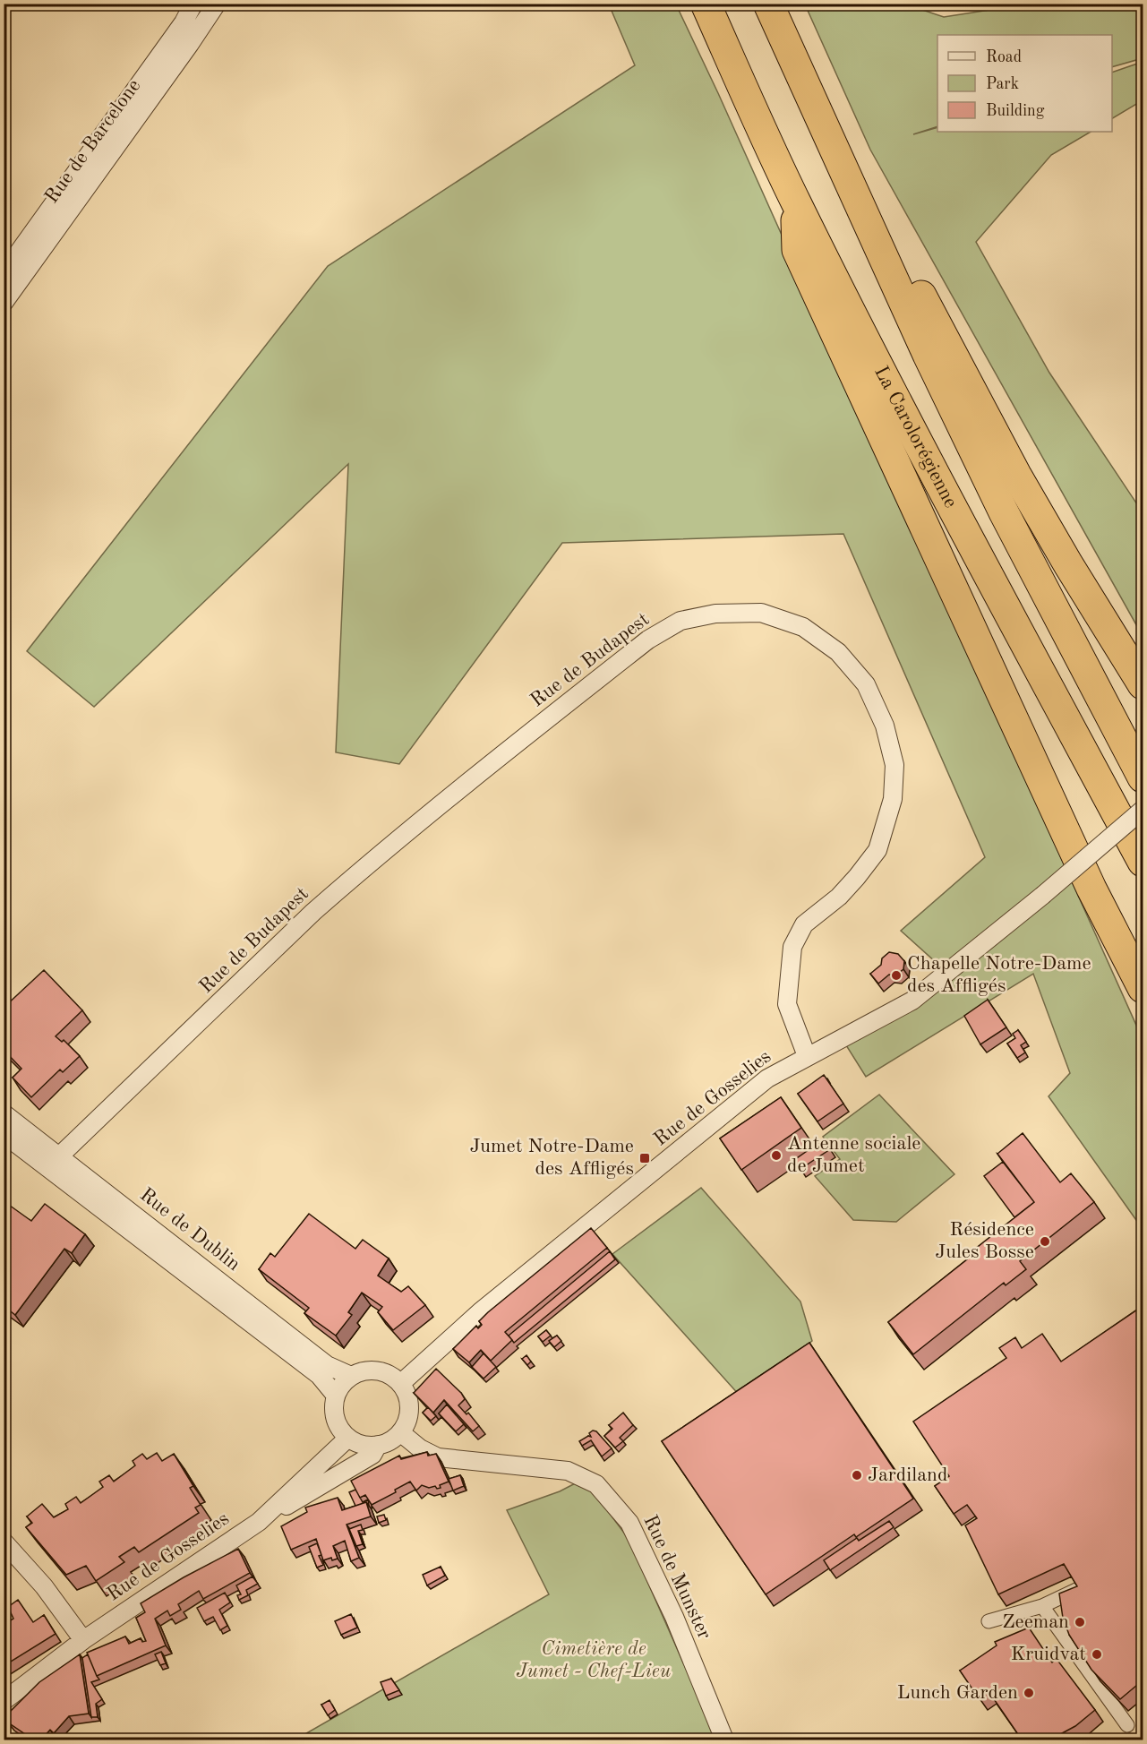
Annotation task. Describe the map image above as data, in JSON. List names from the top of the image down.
{
  "streets": {
    "highway": ["La Carolorégienne"],
    "street": [
      "Rue de Barcelone",
      "Rue de Budapest",
      "Rue de Gosselies",
      "Rue de Dublin",
      "Rue de Munster"
    ]
  },
  "crossings": [
    ["Rue de Budapest", "Rue de Gosselies"],
    ["Rue de Budapest", "Rue de Dublin"],
    ["Rue de Gosselies", "Rue de Dublin"],
    ["Rue de Gosselies", "Rue de Munster"],
    ["Rue de Dublin", "Rue de Munster"]
  ],
  "parks": ["Cimetière de Jumet - Chef-Lieu"],
  "places": {
    "other": [
      "Chapelle Notre-Dame des Affligés",
      "Antenne sociale de Jumet",
      "Résidence Jules Bosse",
      "Jardiland",
      "Zeeman",
      "Kruidvat",
      "Lunch Garden"
    ],
    "transit": ["Jumet Notre-Dame des Affligés"]
  },
  "legend": ["Road", "Park", "Building"]
}
